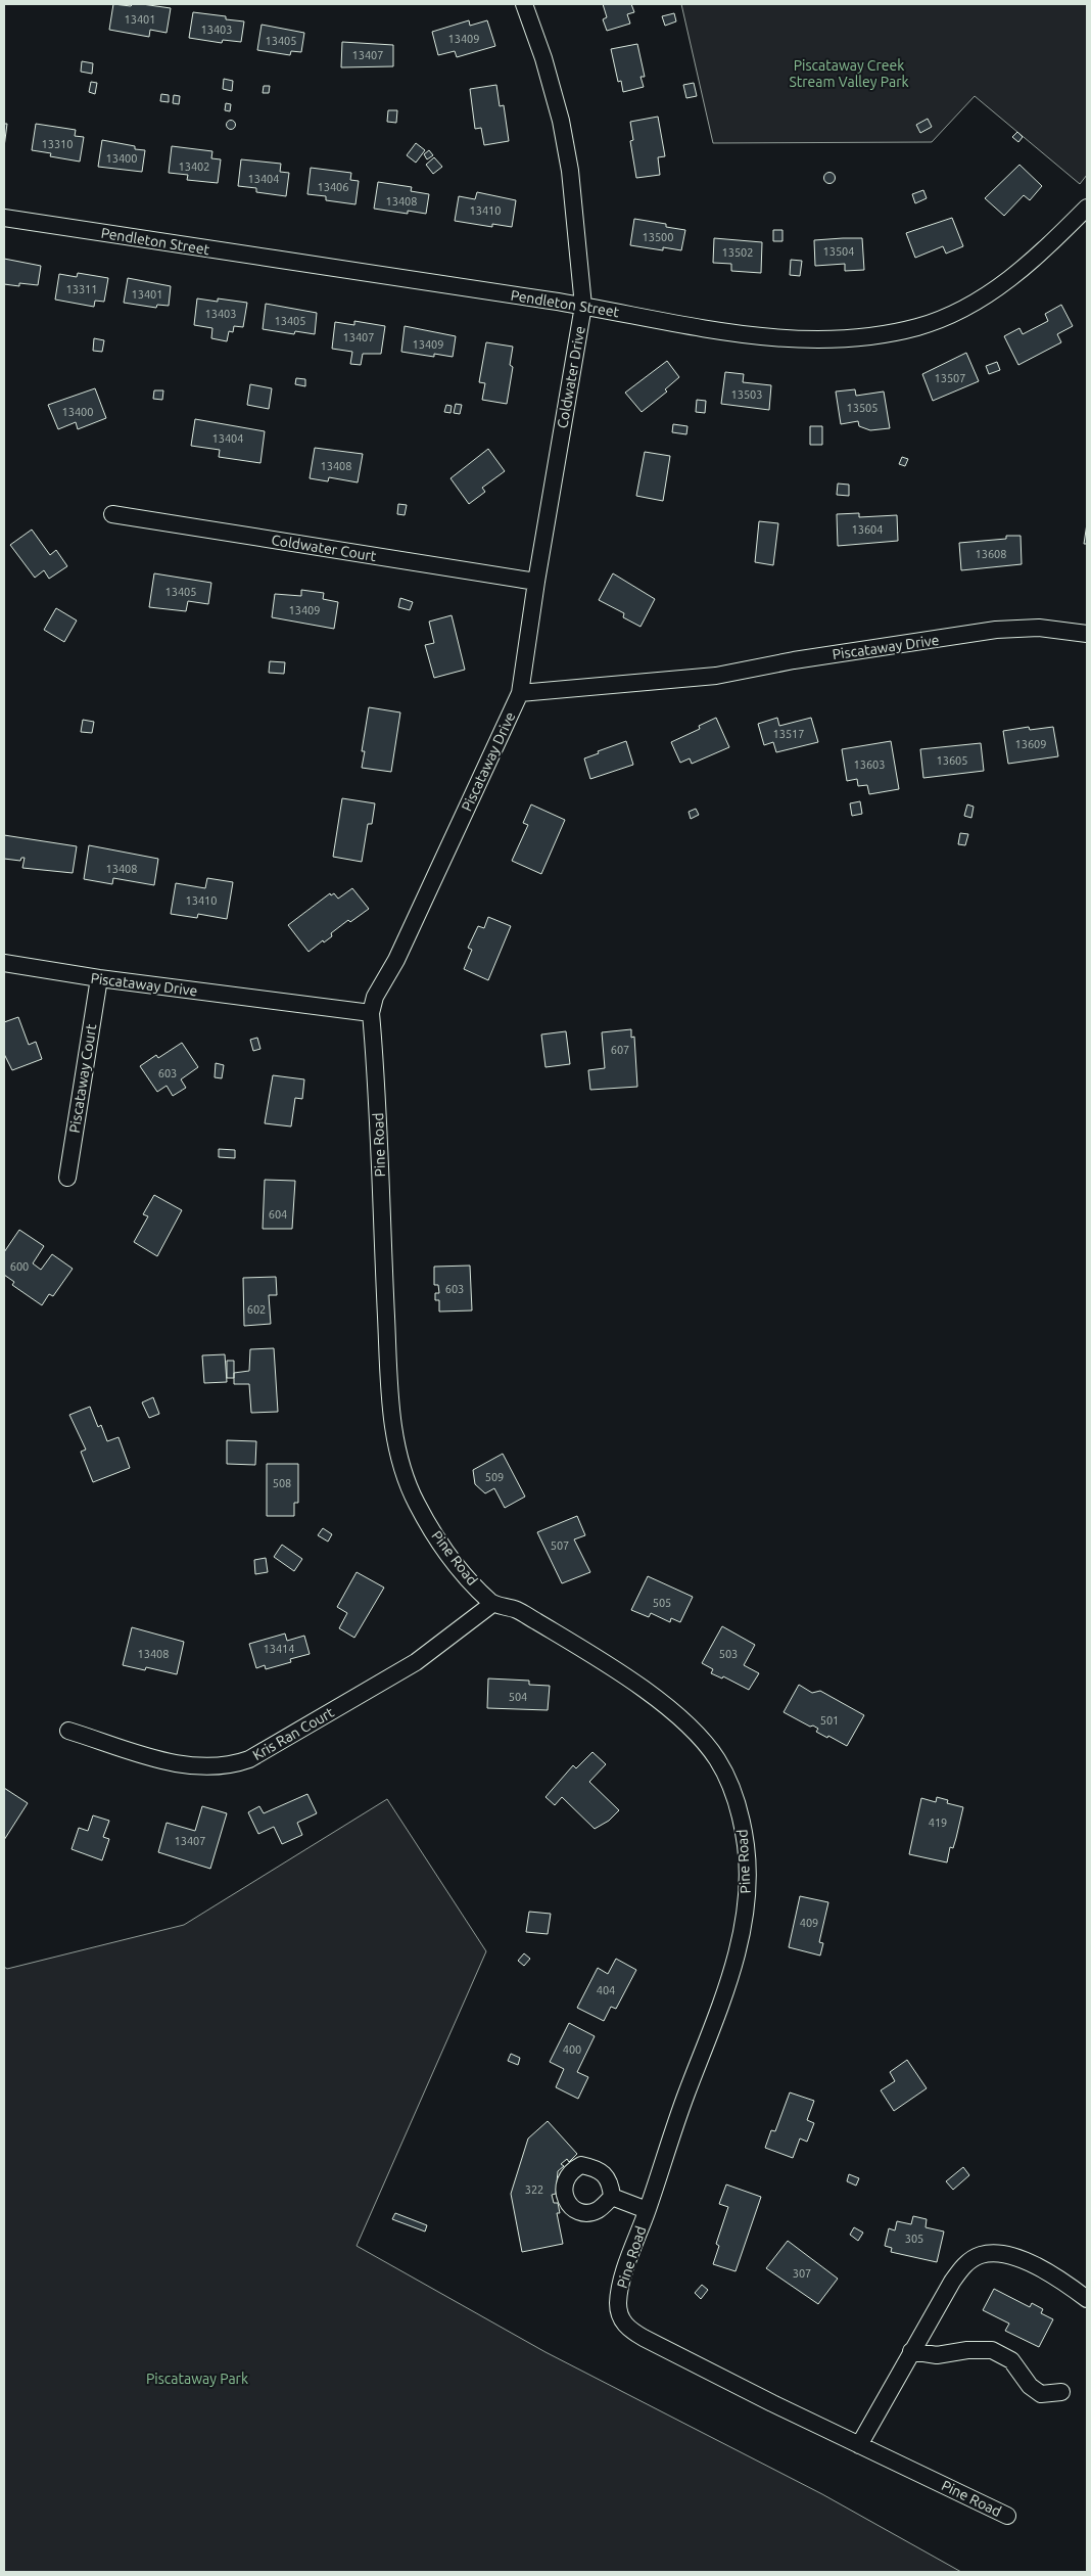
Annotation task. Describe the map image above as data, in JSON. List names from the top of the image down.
{
  "streets": {
    "street": [
      "Pendleton Street",
      "Coldwater Drive",
      "Coldwater Court",
      "Piscataway Drive",
      "Piscataway Court",
      "Pine Road",
      "Kris Ran Court"
    ]
  },
  "crossings": [
    ["Pendleton Street", "Coldwater Drive"],
    ["Coldwater Drive", "Coldwater Court"],
    ["Coldwater Drive", "Piscataway Drive"],
    ["Piscataway Drive", "Piscataway Court"],
    ["Piscataway Drive", "Pine Road"],
    ["Pine Road", "Kris Ran Court"]
  ],
  "parks": ["Piscataway Creek Stream Valley Park", "Piscataway Park"],
  "house_numbers": [
    "13401",
    "13403",
    "13409",
    "13405",
    "13407",
    "13310",
    "13400",
    "13402",
    "13404",
    "13406",
    "13408",
    "13410",
    "13500",
    "13504",
    "13502",
    "13311",
    "13401",
    "13403",
    "13405",
    "13407",
    "13409",
    "13507",
    "13503",
    "13505",
    "13400",
    "13404",
    "13408",
    "13604",
    "13608",
    "13405",
    "13409",
    "13517",
    "13609",
    "13605",
    "13603",
    "13408",
    "13410",
    "607",
    "603",
    "604",
    "600",
    "603",
    "602",
    "509",
    "508",
    "507",
    "505",
    "13414",
    "13408",
    "503",
    "504",
    "501",
    "419",
    "13407",
    "409",
    "404",
    "400",
    "322",
    "305",
    "307"
  ]
}
